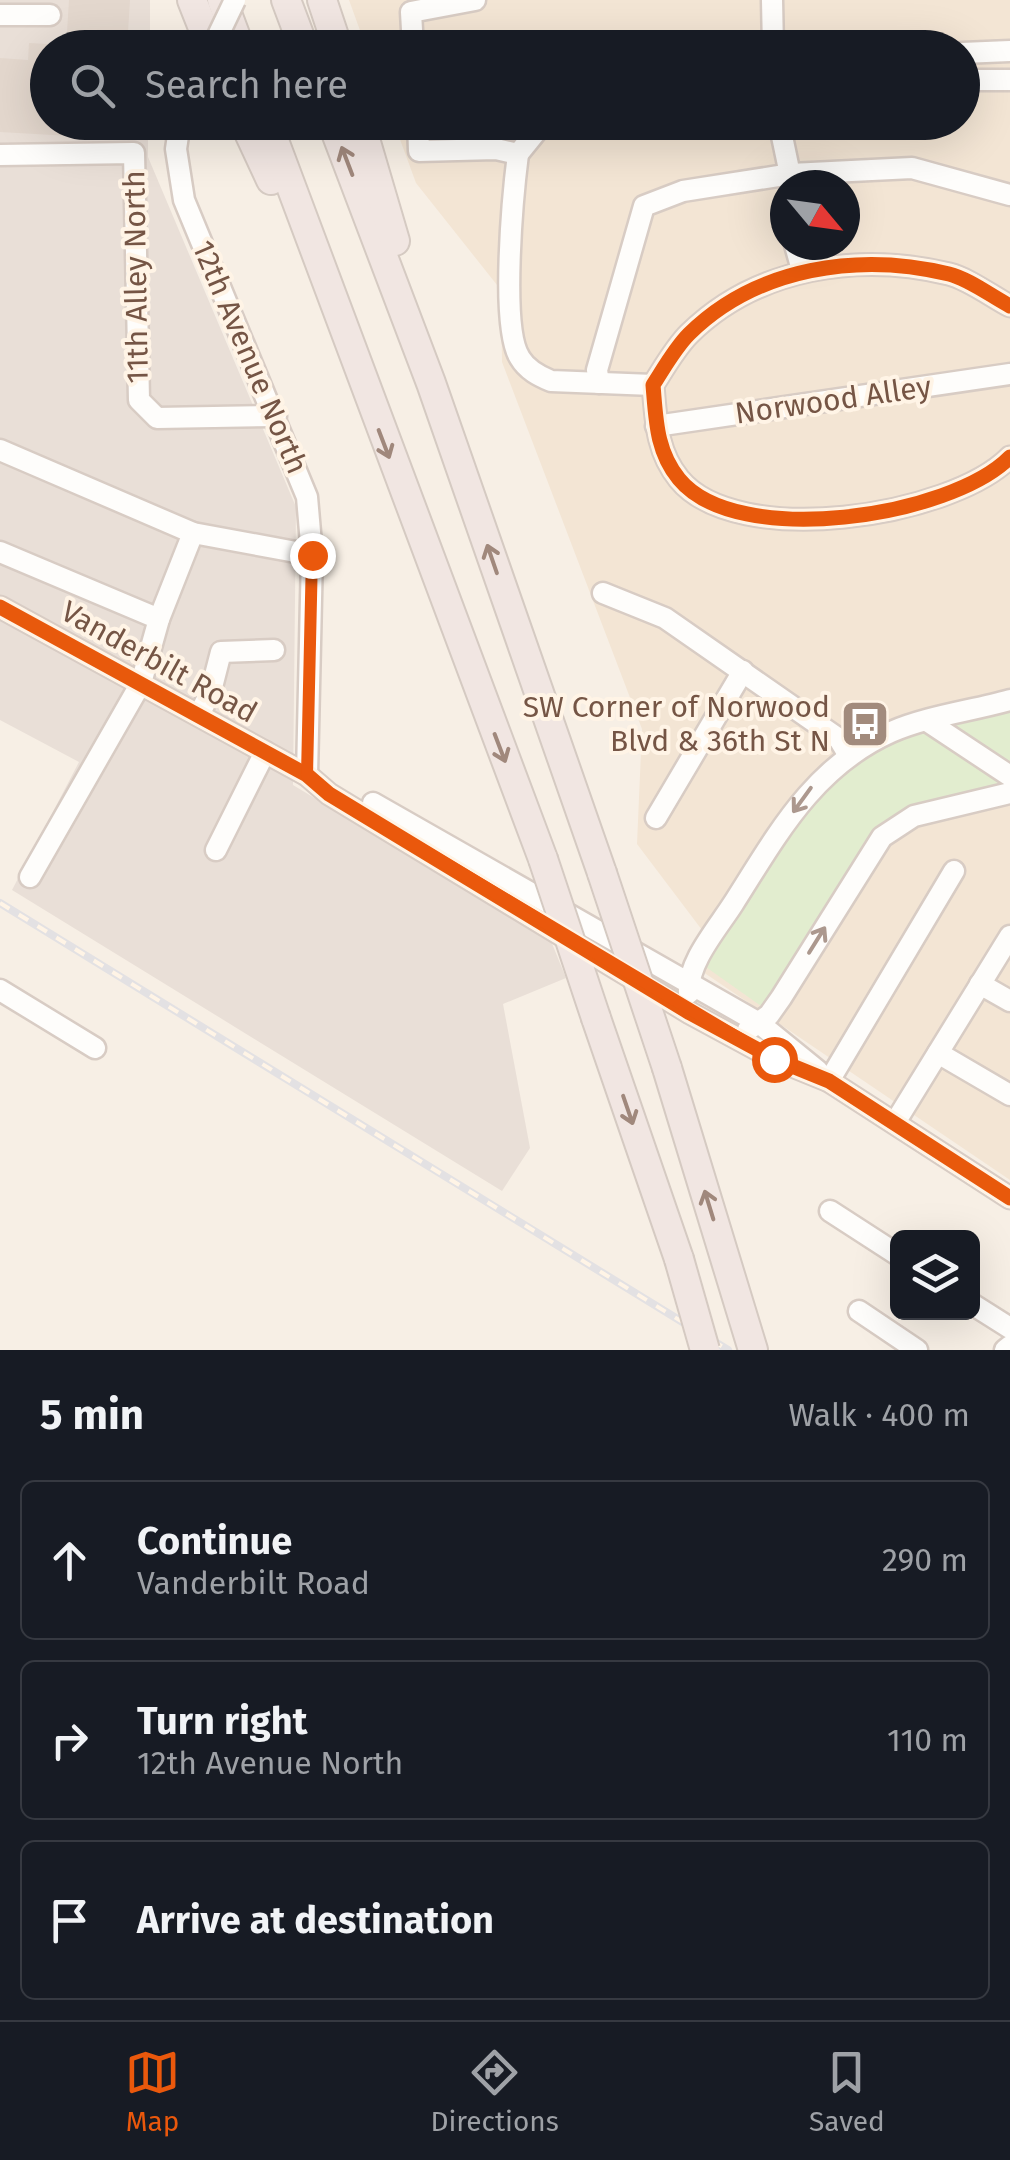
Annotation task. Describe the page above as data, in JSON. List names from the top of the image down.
{
  "streets": {
    "street": [
      "11th Alley North",
      "12th Avenue North",
      "Norwood Alley",
      "Vanderbilt Road"
    ]
  },
  "crossings": [
    ["11th Alley North", "12th Avenue North"],
    ["12th Avenue North", "Vanderbilt Road"]
  ],
  "places": {
    "bus stop": ["SW Corner of Norwood Blvd & 36th St N"]
  },
  "north": "bottom right",
  "page": {
    "search": "Search here",
    "heading": ["5 min", "Walk · 400 m"],
    "list": [
      ["Continue", "Vanderbilt Road", "290 m"],
      ["Turn right", "12th Avenue North", "110 m"],
      "Arrive at destination"
    ],
    "nav": ["Map", "Directions", "Saved"]
  }
}
